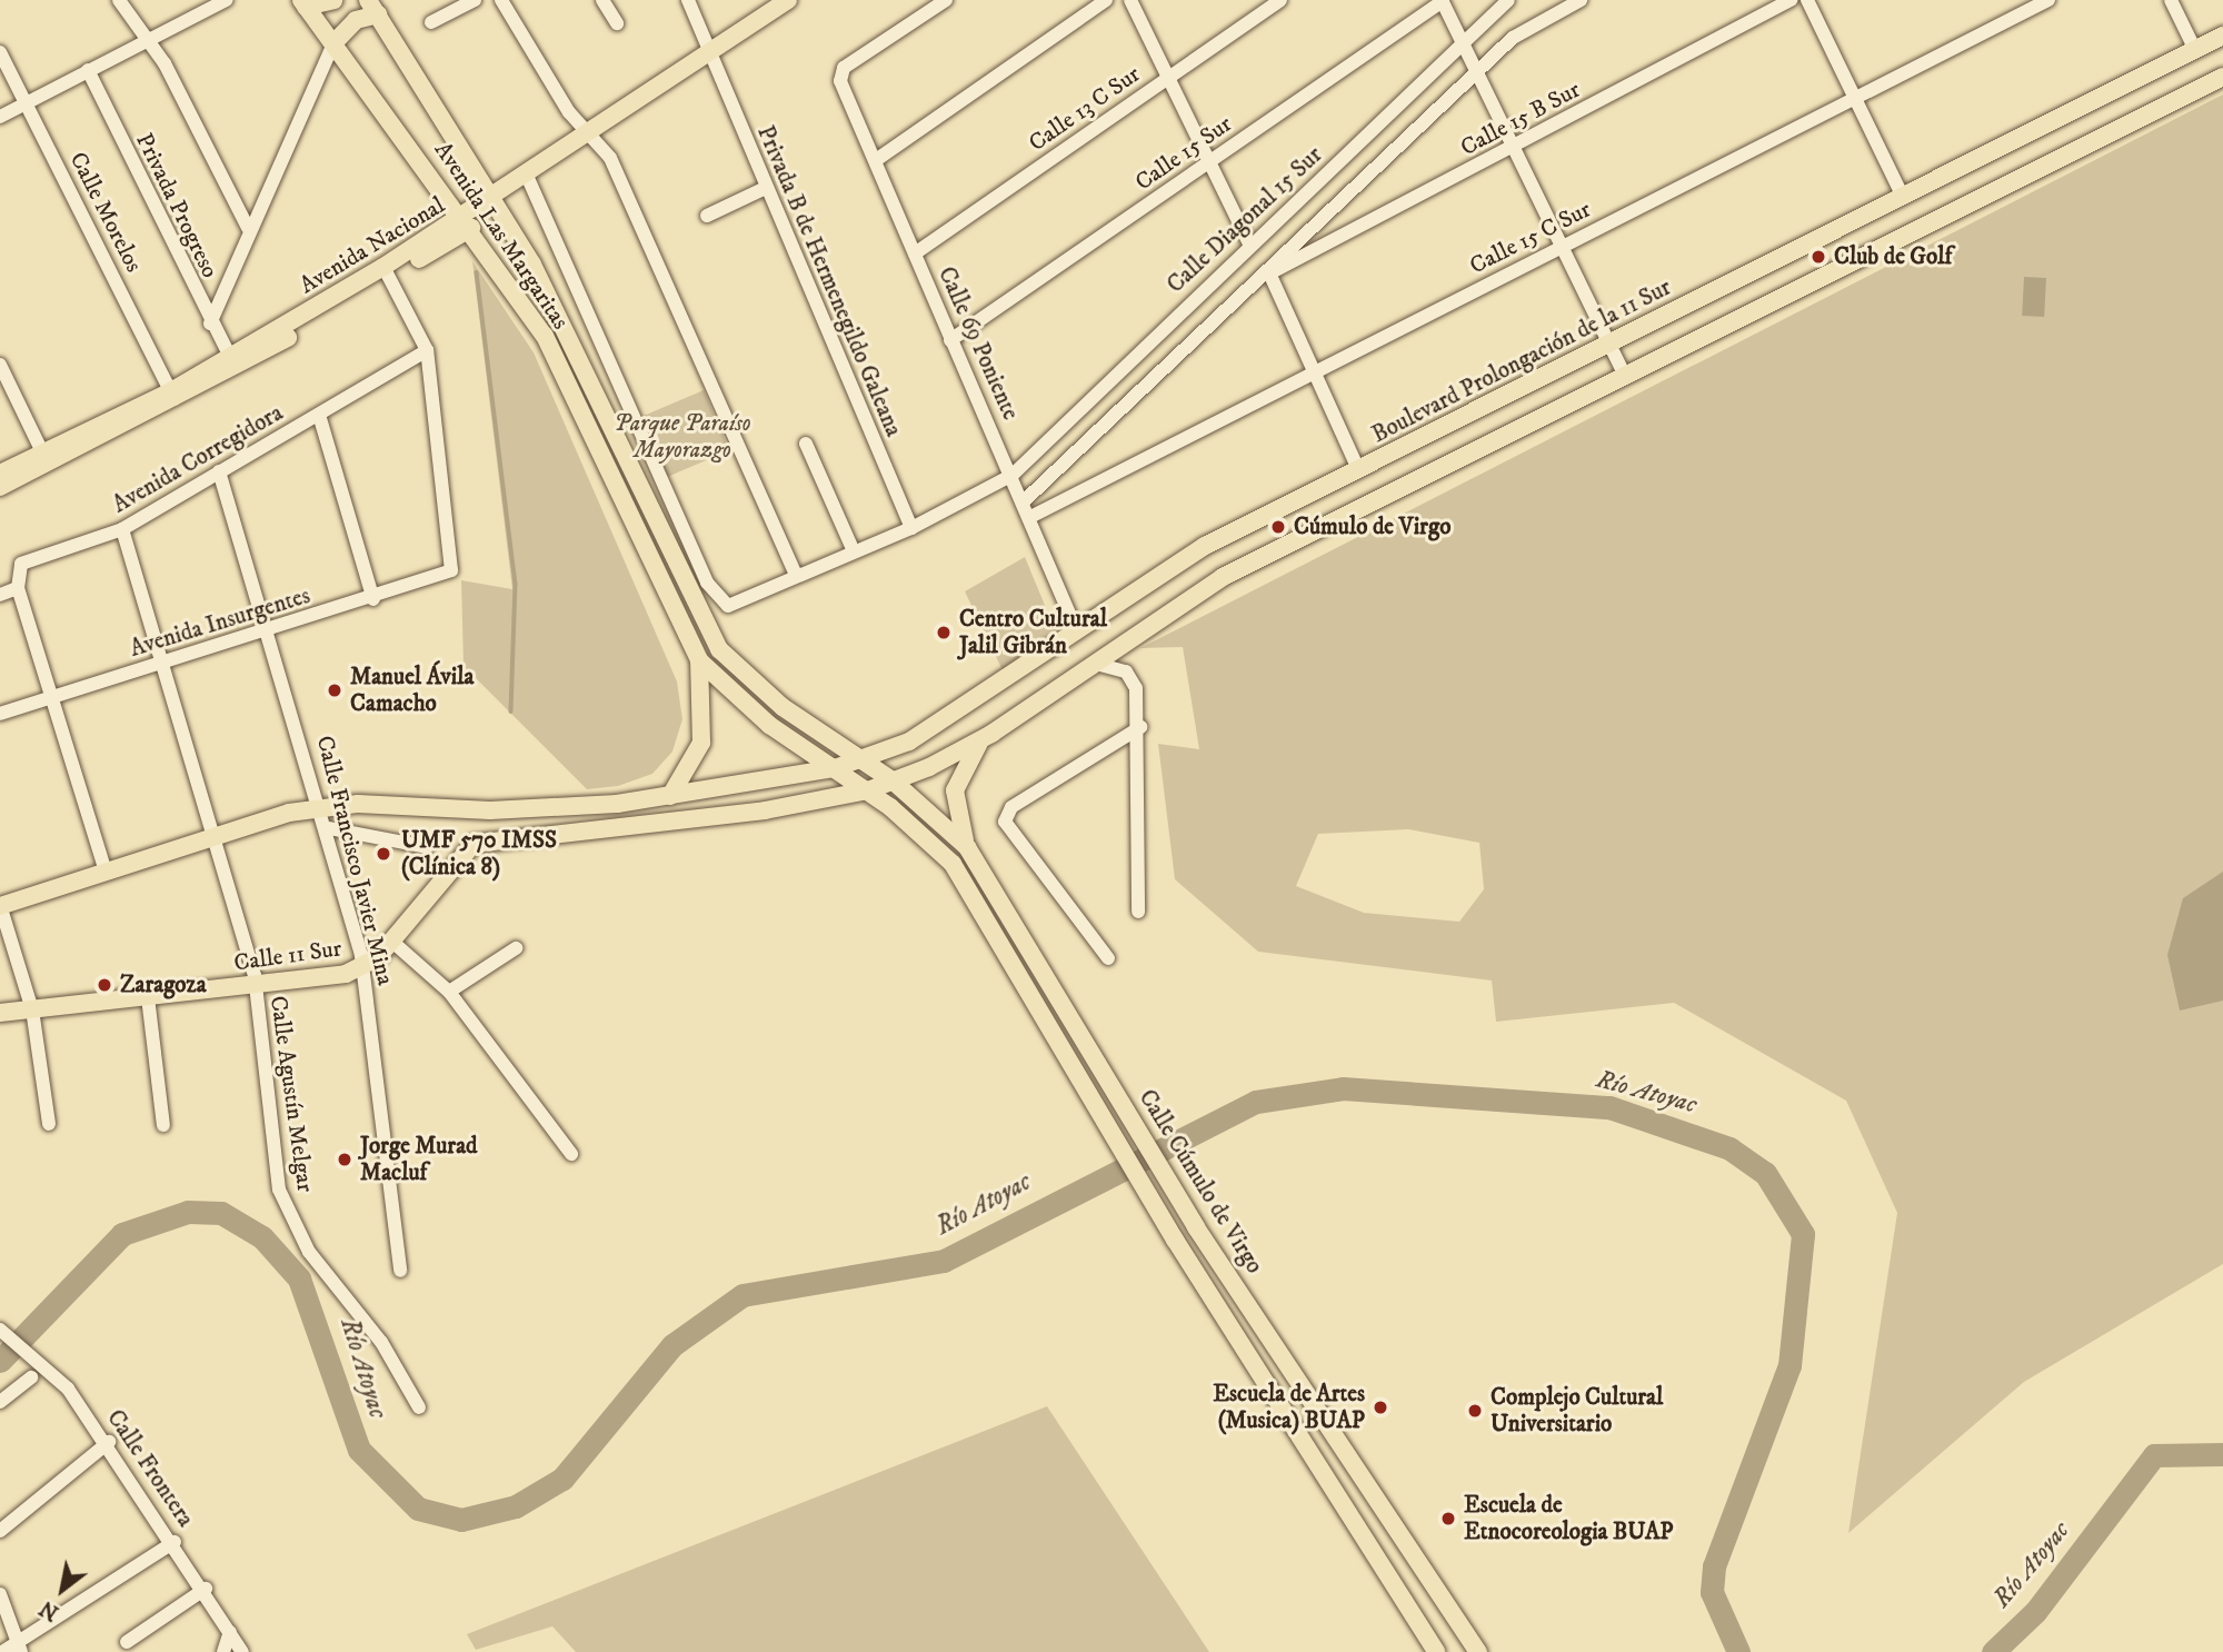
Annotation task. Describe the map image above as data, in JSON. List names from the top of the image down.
{
  "streets": {
    "main road": [
      "Avenida Las Margaritas",
      "Avenida Nacional",
      "Boulevard Prolongación de la 11 Sur",
      "Calle 11 Sur",
      "Calle Cúmulo de Virgo"
    ],
    "street": [
      "Calle 13 C Sur",
      "Calle 15 B Sur",
      "Calle 15 Sur",
      "Privada Progreso",
      "Calle Morelos",
      "Calle Diagonal 15 Sur",
      "Calle 15 C Sur",
      "Privada B de Hermenegildo Galeana",
      "Calle 69 Poniente",
      "Avenida Corregidora",
      "Avenida Insurgentes",
      "Calle Francisco Javier Mina",
      "Calle Agustín Melgar",
      "Calle Frontera"
    ]
  },
  "crossings": [
    ["Calle 13 C Sur", "Calle 69 Poniente"],
    ["Calle 15 Sur", "Calle 69 Poniente"],
    ["Privada Progreso", "Avenida Nacional"],
    ["Calle Morelos", "Avenida Nacional"],
    ["Calle Diagonal 15 Sur", "Avenida Nacional"],
    ["Calle Diagonal 15 Sur", "Privada B de Hermenegildo Galeana"],
    ["Calle Diagonal 15 Sur", "Calle 69 Poniente"],
    ["Avenida Las Margaritas", "Avenida Nacional"],
    ["Avenida Las Margaritas", "Boulevard Prolongación de la 11 Sur"],
    ["Avenida Las Margaritas", "Calle 11 Sur"],
    ["Avenida Las Margaritas", "Calle Cúmulo de Virgo"],
    ["Calle 15 C Sur", "Calle 69 Poniente"],
    ["Avenida Nacional", "Privada B de Hermenegildo Galeana"],
    ["Calle 69 Poniente", "Boulevard Prolongación de la 11 Sur"],
    ["Boulevard Prolongación de la 11 Sur", "Calle Cúmulo de Virgo"],
    ["Avenida Corregidora", "Avenida Insurgentes"],
    ["Avenida Corregidora", "Calle Francisco Javier Mina"],
    ["Avenida Corregidora", "Calle Agustín Melgar"],
    ["Avenida Insurgentes", "Calle Francisco Javier Mina"],
    ["Avenida Insurgentes", "Calle Agustín Melgar"],
    ["Calle Francisco Javier Mina", "Calle 11 Sur"],
    ["Calle 11 Sur", "Calle Agustín Melgar"],
    ["Calle 11 Sur", "Calle Cúmulo de Virgo"]
  ],
  "water": ["Río Atoyac"],
  "parks": ["Parque Paraíso Mayorazgo"],
  "places": [
    "Club de Golf",
    "Cúmulo de Virgo",
    "Centro Cultural Jalil Gibrán",
    "Manuel Ávila Camacho",
    "UMF 570 IMSS (Clínica 8)",
    "Zaragoza",
    "Jorge Murad Macluf",
    "Escuela de Artes (Musica) BUAP",
    "Complejo Cultural Universitario",
    "Escuela de Etnocoreologia BUAP"
  ],
  "north": "bottom left"
}
